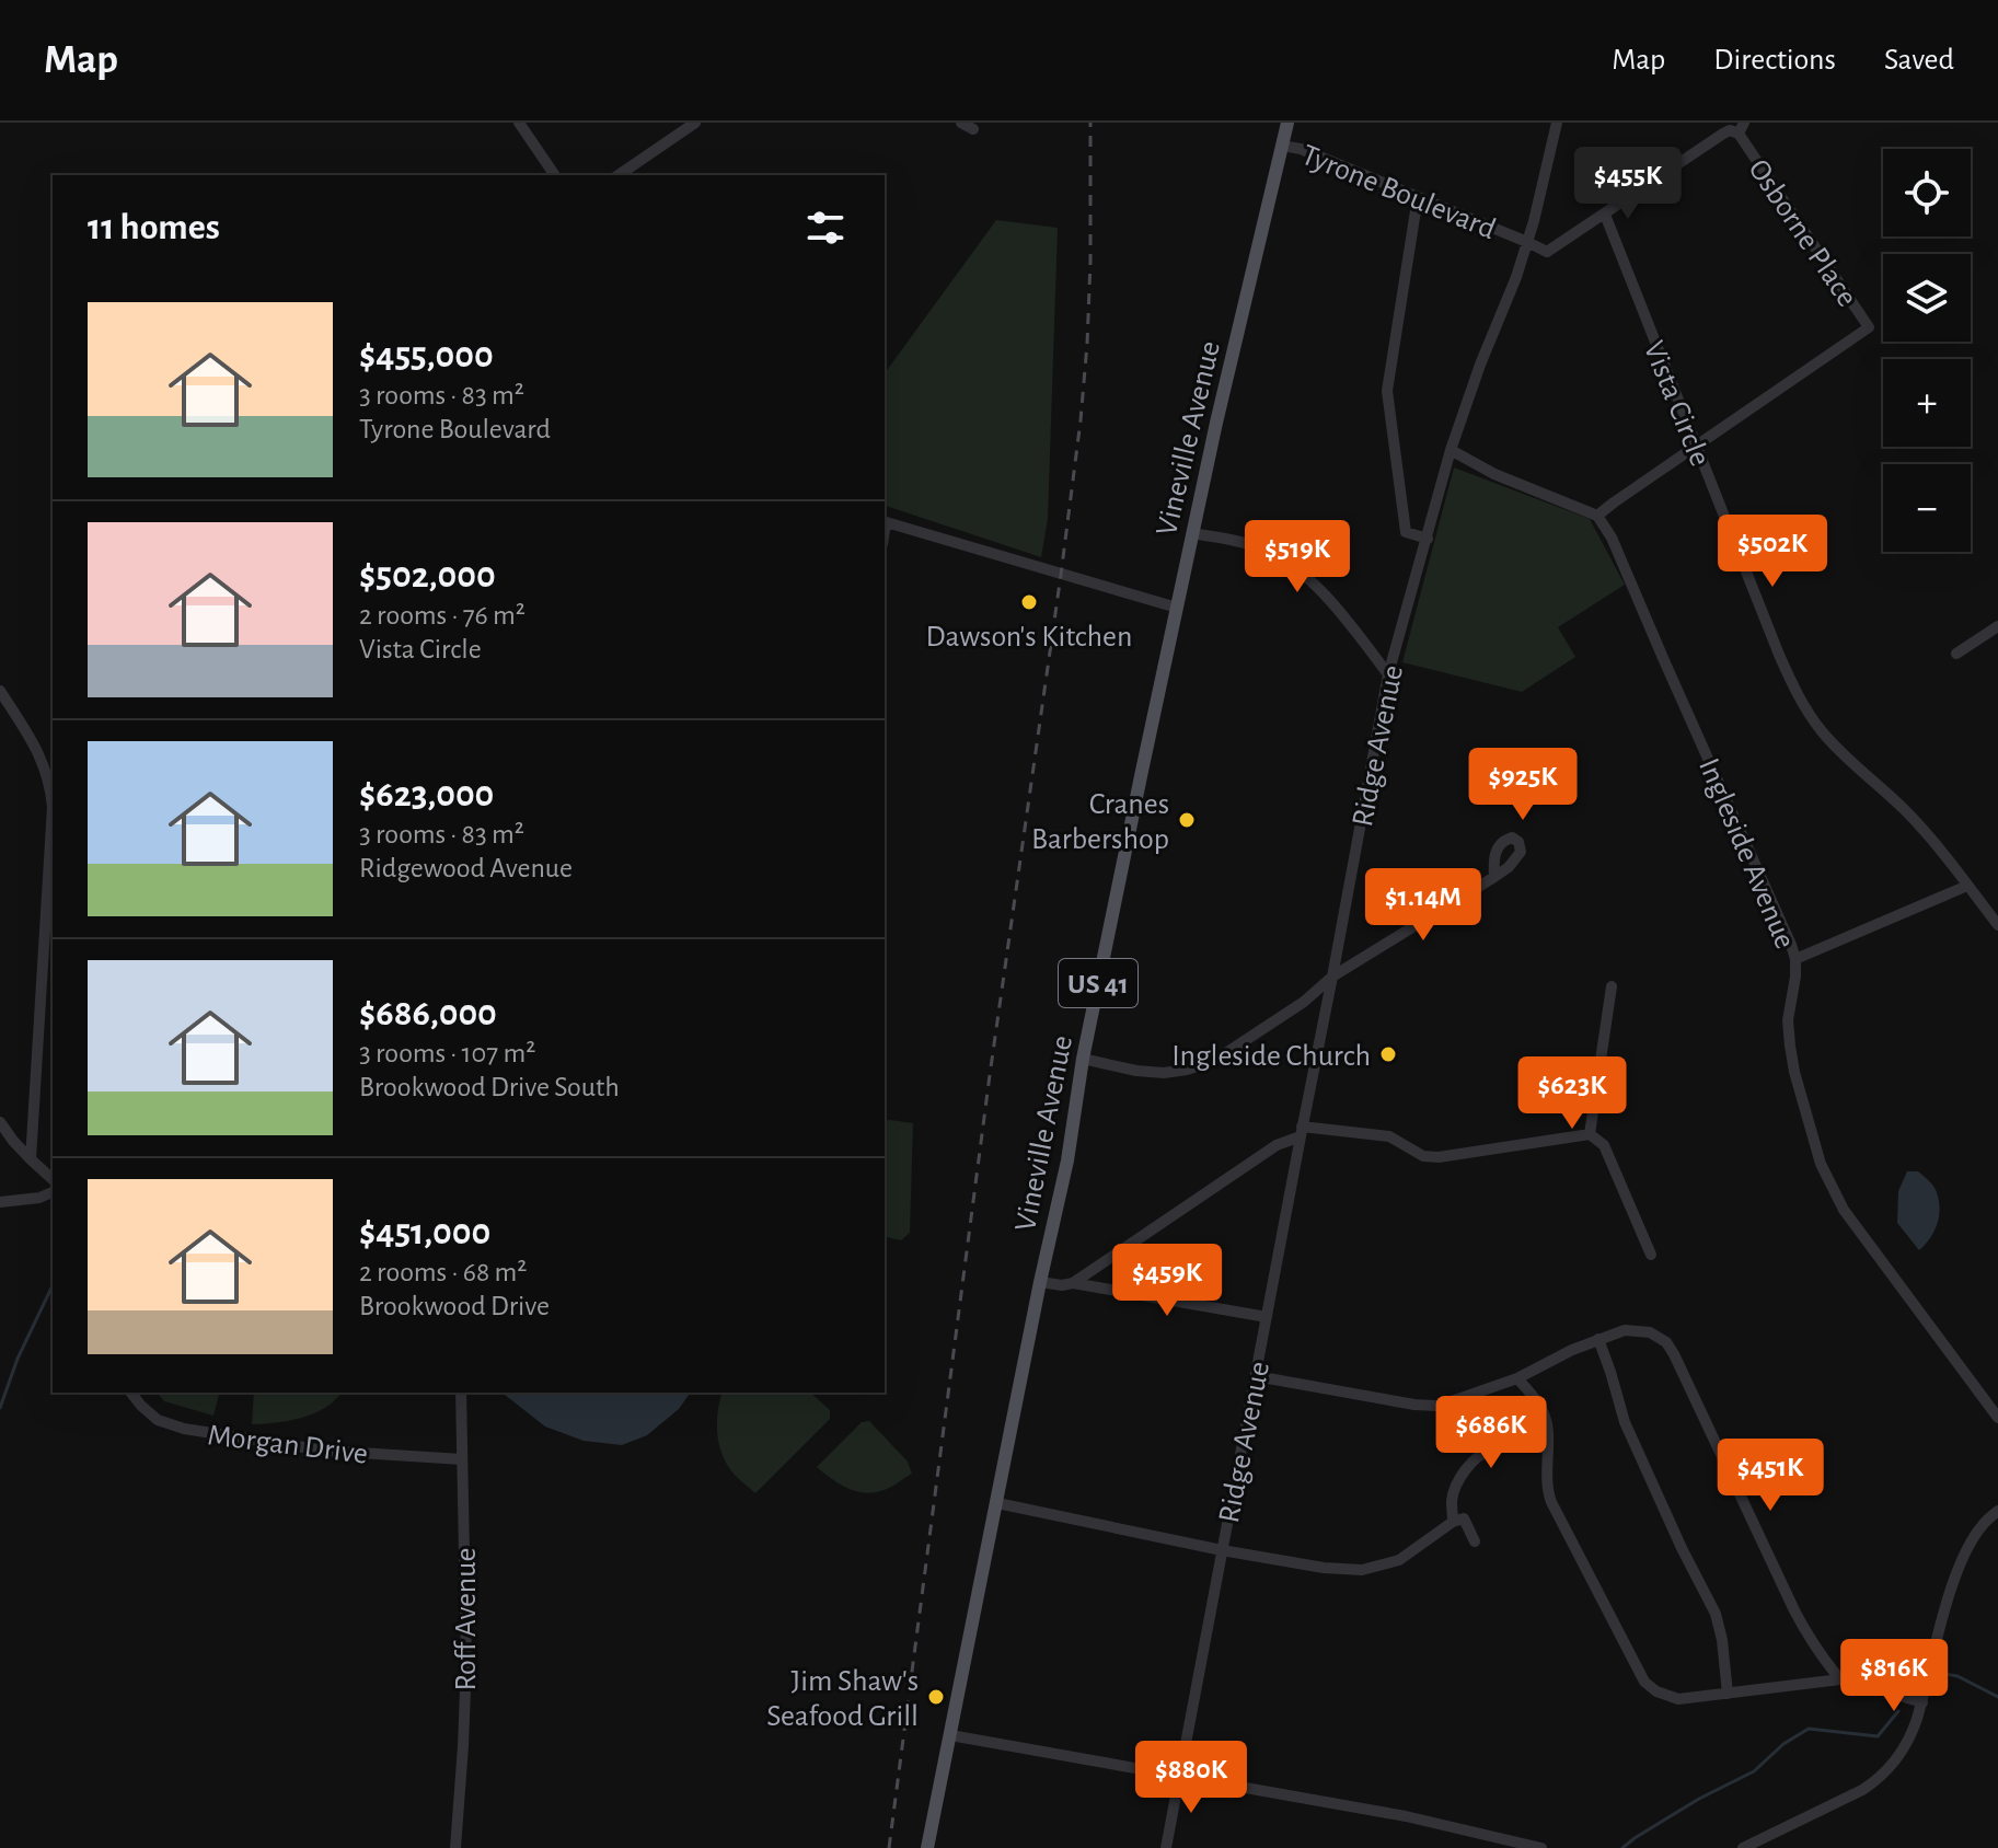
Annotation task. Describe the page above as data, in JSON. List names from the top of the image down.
{
  "streets": {
    "main road": ["Vineville Avenue", "US 41"],
    "street": [
      "Tyrone Boulevard",
      "Osborne Place",
      "Vista Circle",
      "Ridge Avenue",
      "Ingleside Avenue",
      "Morgan Drive",
      "Roff Avenue"
    ]
  },
  "crossings": [
    ["Tyrone Boulevard", "Osborne Place"],
    ["Tyrone Boulevard", "Vista Circle"],
    ["Tyrone Boulevard", "Vineville Avenue"],
    ["Tyrone Boulevard", "Ridge Avenue"],
    ["Osborne Place", "Vista Circle"],
    ["Osborne Place", "Ingleside Avenue"],
    ["Morgan Drive", "Roff Avenue"]
  ],
  "places": [
    "Dawson's Kitchen",
    "Cranes Barbershop",
    "Ingleside Church",
    "Jim Shaw's Seafood Grill"
  ],
  "page": {
    "header": "Map",
    "nav": ["Map", "Directions", "Saved"],
    "price": [
      "$455K",
      "$502K",
      "$519K",
      "$925K",
      "$1.14M",
      "$623K",
      "$459K",
      "$686K",
      "$451K",
      "$816K",
      "$880K"
    ],
    "map_buttons": ["+", "−"],
    "heading": "11 homes",
    "list": [
      {
        "name": "$455,000",
        "note": "3 rooms · 83 m² · Tyrone Boulevard"
      },
      {
        "name": "$502,000",
        "note": "2 rooms · 76 m² · Vista Circle"
      },
      {
        "name": "$623,000",
        "note": "3 rooms · 83 m² · Ridgewood Avenue"
      },
      {
        "name": "$686,000",
        "note": "3 rooms · 107 m² · Brookwood Drive South"
      },
      {
        "name": "$451,000",
        "note": "2 rooms · 68 m² · Brookwood Drive"
      }
    ]
  }
}
